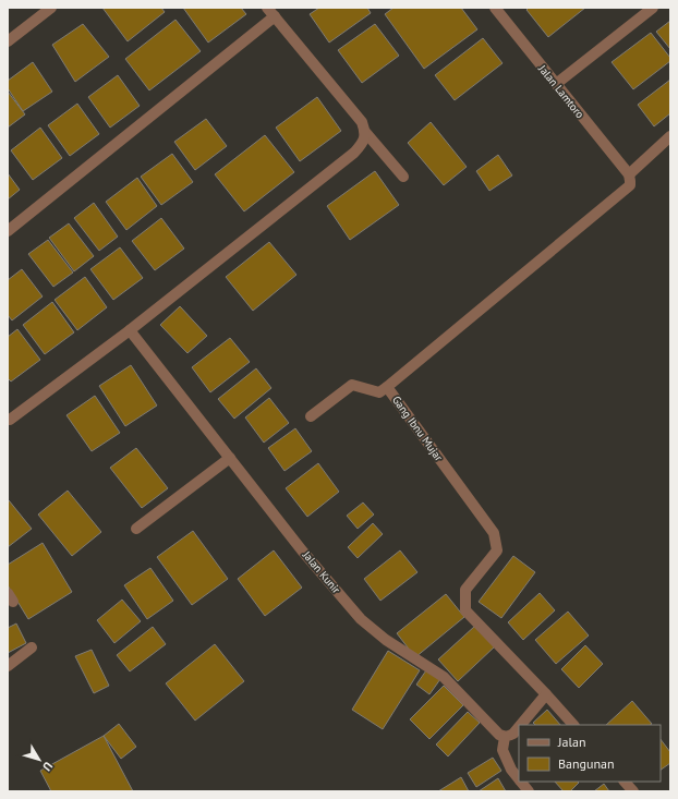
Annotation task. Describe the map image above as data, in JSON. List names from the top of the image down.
{
  "streets": {
    "street": ["Jalan Lamtoro", "Gang Ibnu Mujar", "Jalan Kunir"]
  },
  "crossings": [
    ["Jalan Lamtoro", "Gang Ibnu Mujar"]
  ],
  "legend": ["Jalan", "Bangunan"],
  "north": "bottom right"
}
